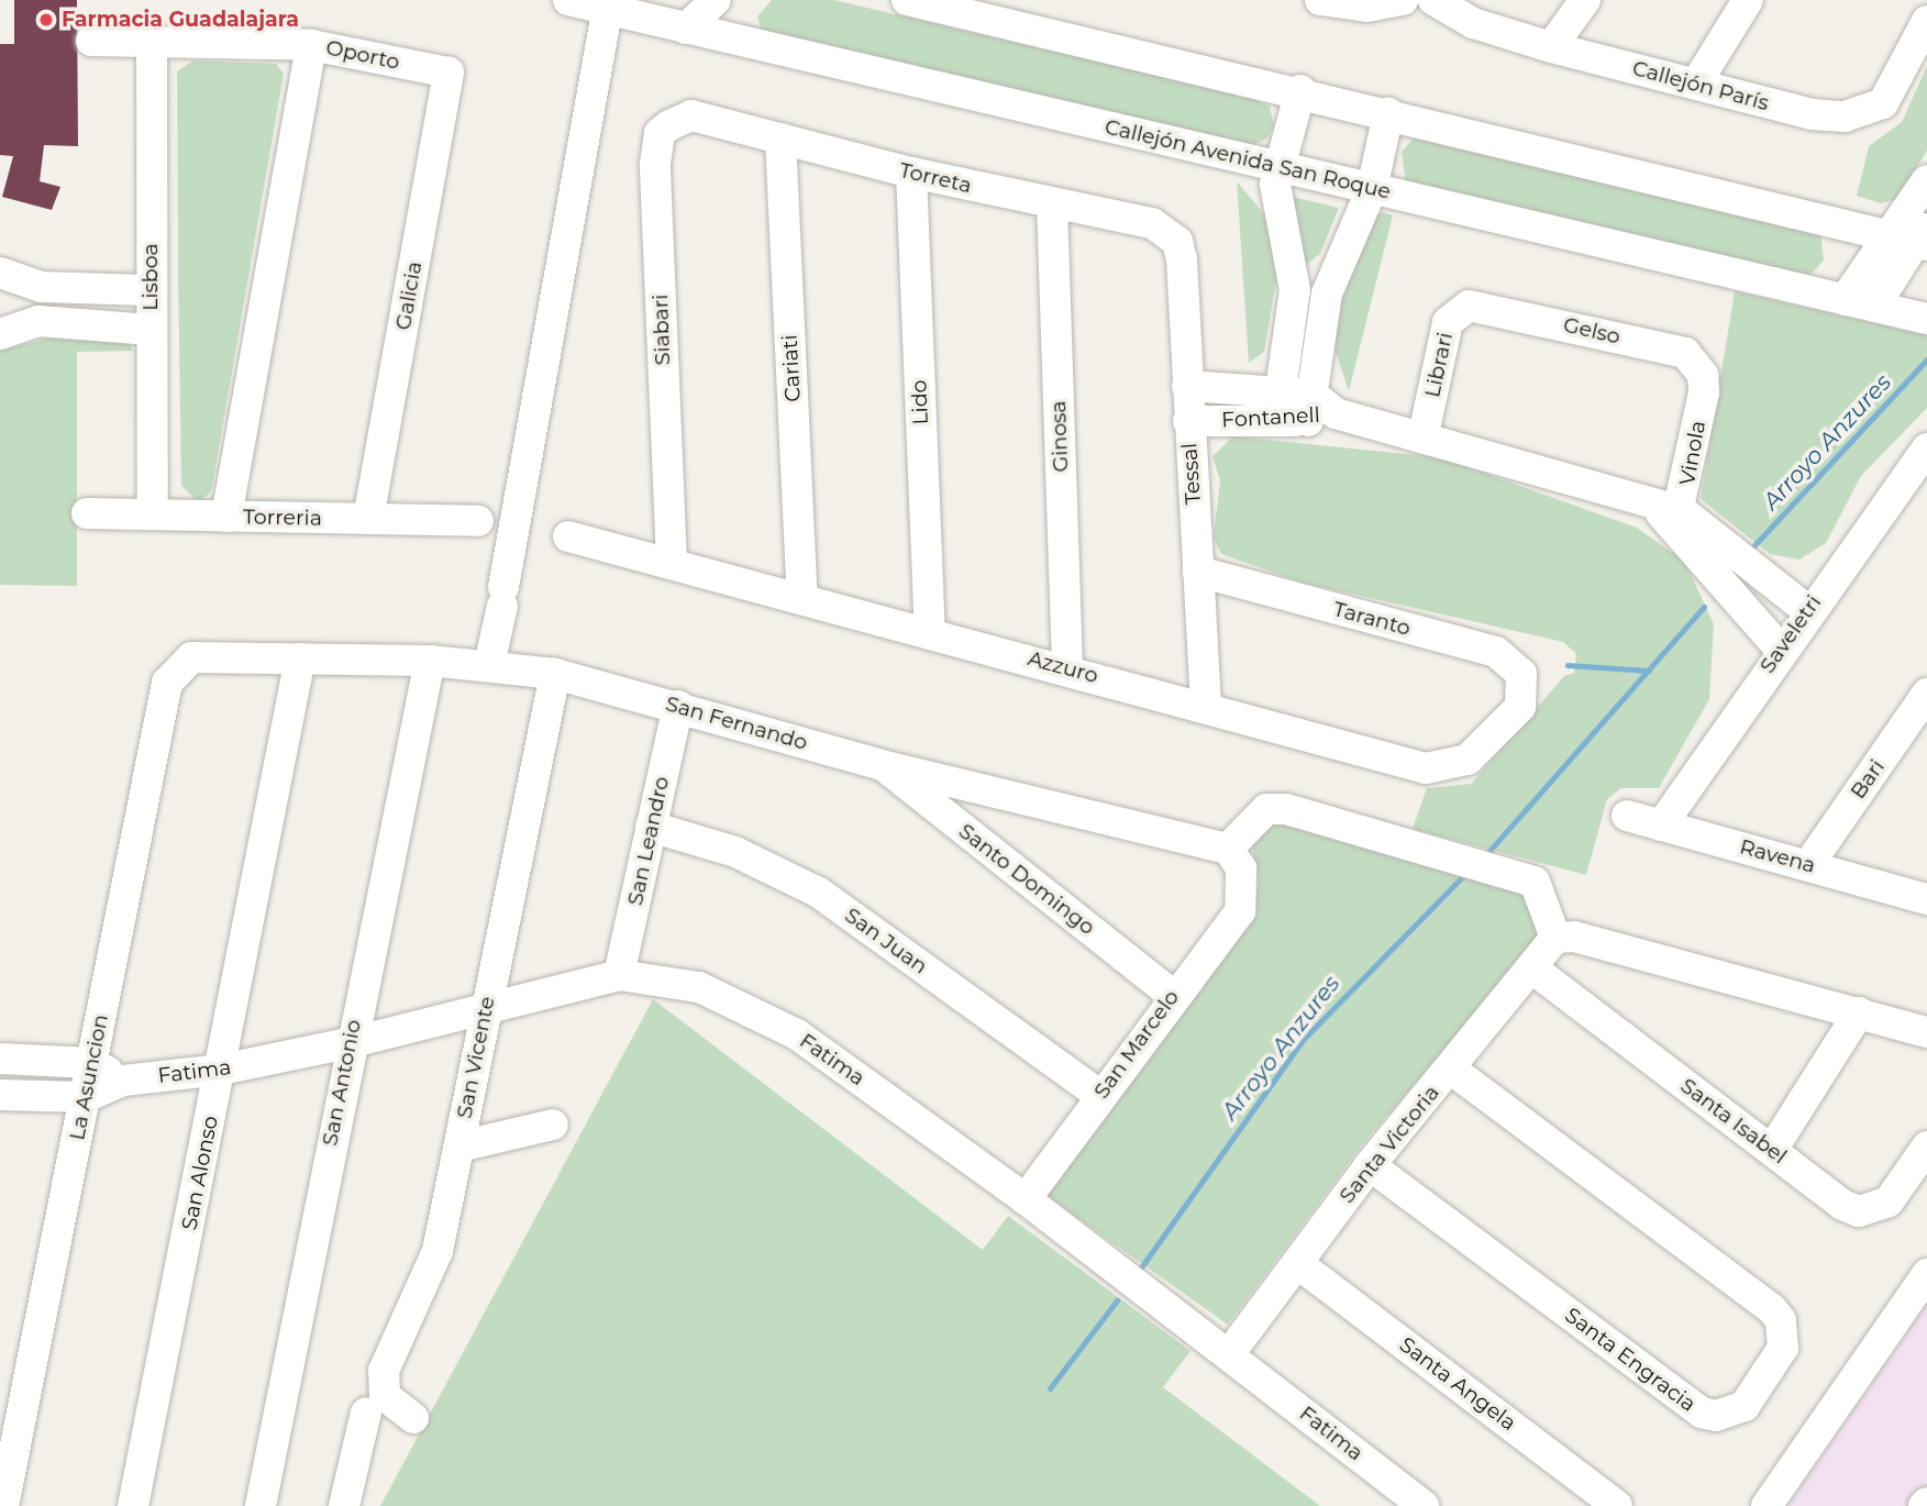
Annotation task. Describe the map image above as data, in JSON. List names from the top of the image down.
{
  "streets": {
    "street": [
      "Oporto",
      "Callejón París",
      "Callejón Avenida San Roque",
      "Torreta",
      "Lisboa",
      "Galicia",
      "Siabari",
      "Gelso",
      "Librari",
      "Cariati",
      "Lido",
      "Fontanell",
      "Ginosa",
      "Vinola",
      "Tessal",
      "Torreria",
      "Taranto",
      "Saveletri",
      "Azzuro",
      "San Fernando",
      "Bari",
      "San Leandro",
      "Ravena",
      "Santo Domingo",
      "San Juan",
      "San Marcelo",
      "San Vicente",
      "Fatima",
      "La Asuncion",
      "San Antonio",
      "Santa Isabel",
      "Santa Victoria",
      "San Alonso",
      "Santa Engracia",
      "Santa Angela"
    ]
  },
  "crossings": [
    ["Oporto", "Lisboa"],
    ["Oporto", "Galicia"],
    ["Torreta", "Siabari"],
    ["Torreta", "Cariati"],
    ["Torreta", "Lido"],
    ["Torreta", "Ginosa"],
    ["Torreta", "Tessal"],
    ["Lisboa", "Torreria"],
    ["Galicia", "Torreria"],
    ["Siabari", "Azzuro"],
    ["Gelso", "Librari"],
    ["Gelso", "Vinola"],
    ["Librari", "Fontanell"],
    ["Cariati", "Azzuro"],
    ["Lido", "Azzuro"],
    ["Fontanell", "Vinola"],
    ["Fontanell", "Tessal"],
    ["Ginosa", "Azzuro"],
    ["Tessal", "Taranto"],
    ["Tessal", "Azzuro"],
    ["Taranto", "Azzuro"],
    ["Saveletri", "Ravena"],
    ["San Fernando", "San Leandro"],
    ["San Fernando", "Santo Domingo"],
    ["San Fernando", "San Marcelo"],
    ["San Fernando", "San Vicente"],
    ["San Fernando", "La Asuncion"],
    ["San Fernando", "San Antonio"],
    ["San Fernando", "San Alonso"],
    ["Bari", "Ravena"],
    ["San Leandro", "San Juan"],
    ["San Leandro", "Fatima"],
    ["Santo Domingo", "San Marcelo"],
    ["San Juan", "San Marcelo"],
    ["San Marcelo", "Fatima"],
    ["San Vicente", "Fatima"],
    ["Fatima", "La Asuncion"],
    ["Fatima", "San Antonio"],
    ["Fatima", "Santa Victoria"],
    ["Fatima", "San Alonso"],
    ["Santa Isabel", "Santa Victoria"],
    ["Santa Victoria", "Santa Engracia"],
    ["Santa Victoria", "Santa Angela"]
  ],
  "water": ["Arroyo Anzures"],
  "places": ["Farmacia Guadalajara"]
}
